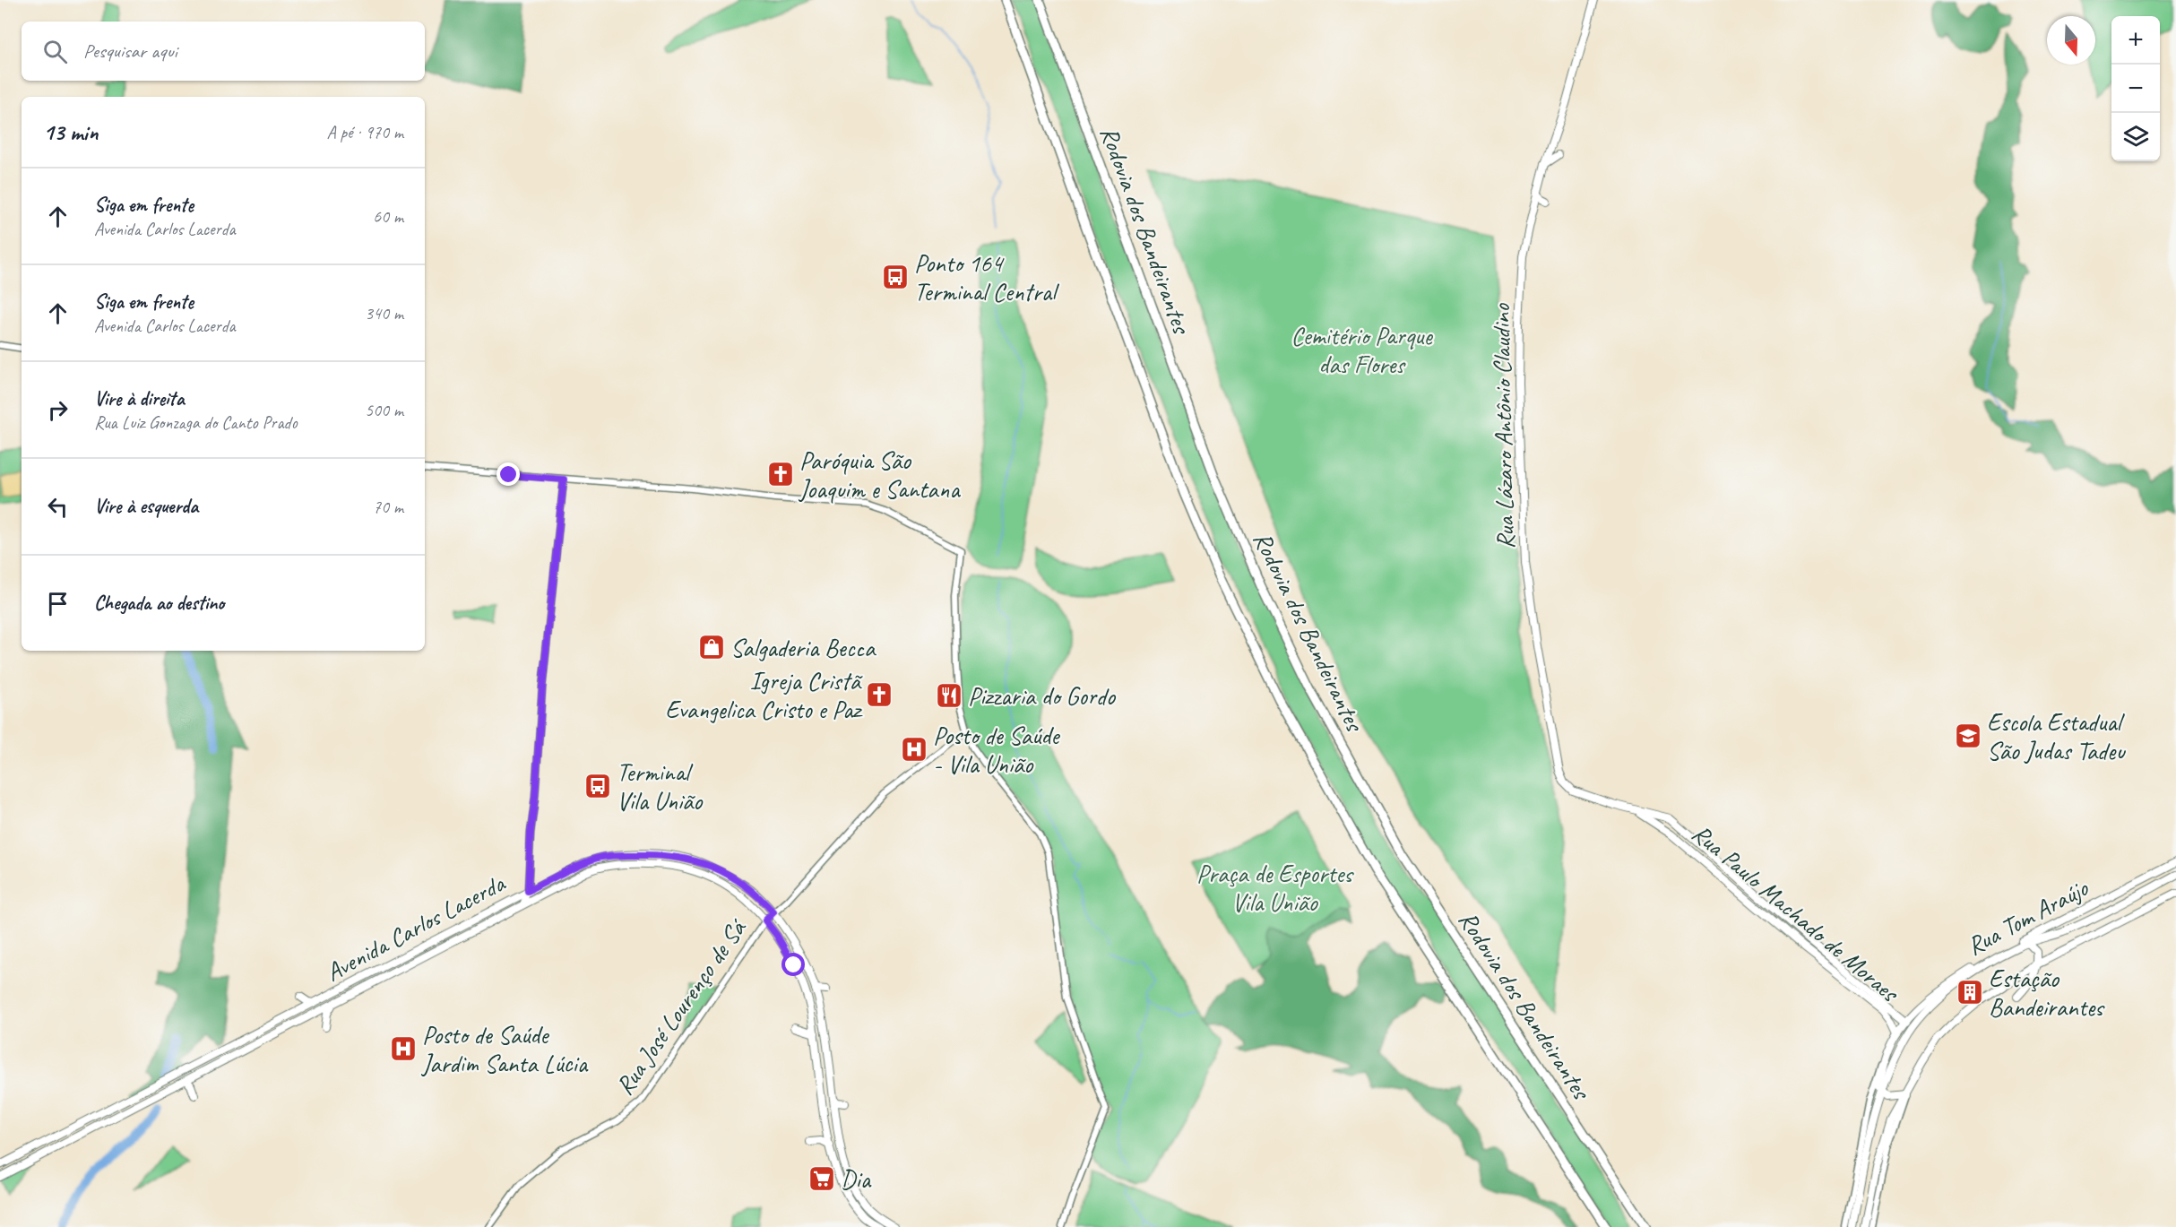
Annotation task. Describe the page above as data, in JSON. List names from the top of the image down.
{
  "streets": {
    "highway": ["Rodovia dos Bandeirantes"],
    "main road": [
      "Rua Lázaro Antônio Claudino",
      "Rua Paulo Machado de Moraes",
      "Rua Tom Araújo",
      "Avenida Carlos Lacerda"
    ],
    "street": ["Rua José Lourenço de Sá"]
  },
  "crossings": [
    ["Rua Lázaro Antônio Claudino", "Rua Paulo Machado de Moraes"],
    ["Rua Paulo Machado de Moraes", "Rua Tom Araújo"],
    ["Avenida Carlos Lacerda", "Rua José Lourenço de Sá"]
  ],
  "parks": ["Cemitério Parque das Flores", "Praça de Esportes Vila União"],
  "places": {
    "bus stop": ["Ponto 164 Terminal Central", "Terminal Vila União"],
    "church": ["Paróquia São Joaquim e Santana", "Igreja Cristã Evangelica Cristo e Paz"],
    "shop": ["Salgaderia Becca"],
    "restaurant": ["Pizzaria do Gordo"],
    "school or university": ["Escola Estadual São Judas Tadeu"],
    "hospital": ["Posto de Saúde - Vila União", "Posto de Saúde Jardim Santa Lúcia"],
    "building": ["Estação Bandeirantes"],
    "supermarket": ["Dia"]
  },
  "north": "bottom",
  "page": {
    "map_buttons": ["+", "−"],
    "search": "Pesquisar aqui",
    "heading": ["13 min", "A pé · 970 m"],
    "list": [
      ["Siga em frente", "Avenida Carlos Lacerda", "60 m"],
      ["Siga em frente", "Avenida Carlos Lacerda", "340 m"],
      ["Vire à direita", "Rua Luiz Gonzaga do Canto Prado", "500 m"],
      ["Vire à esquerda", "70 m"],
      "Chegada ao destino"
    ]
  }
}
